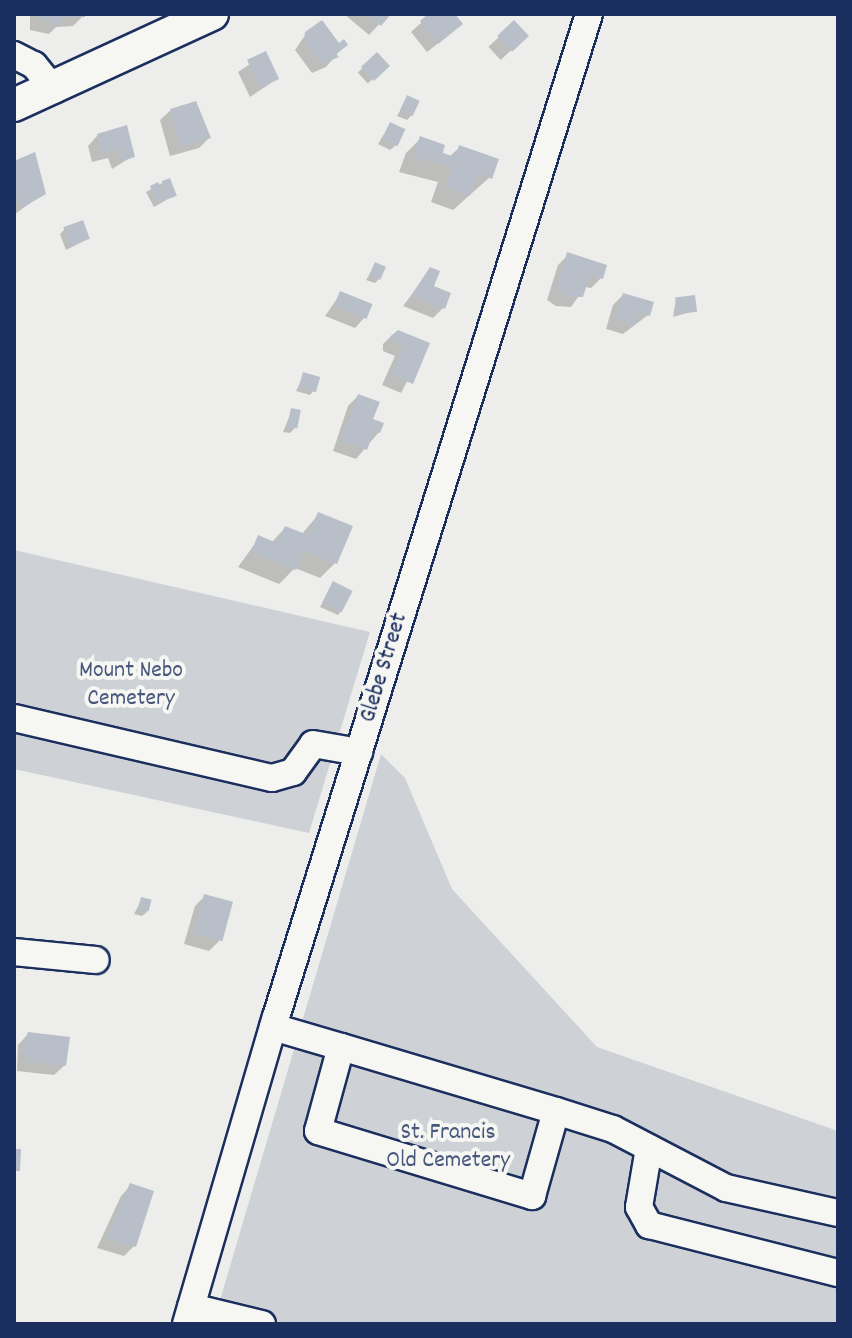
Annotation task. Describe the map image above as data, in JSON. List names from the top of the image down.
{
  "streets": {
    "street": ["Glebe Street"]
  },
  "parks": ["Mount Nebo Cemetery", "St. Francis Old Cemetery"]
}
